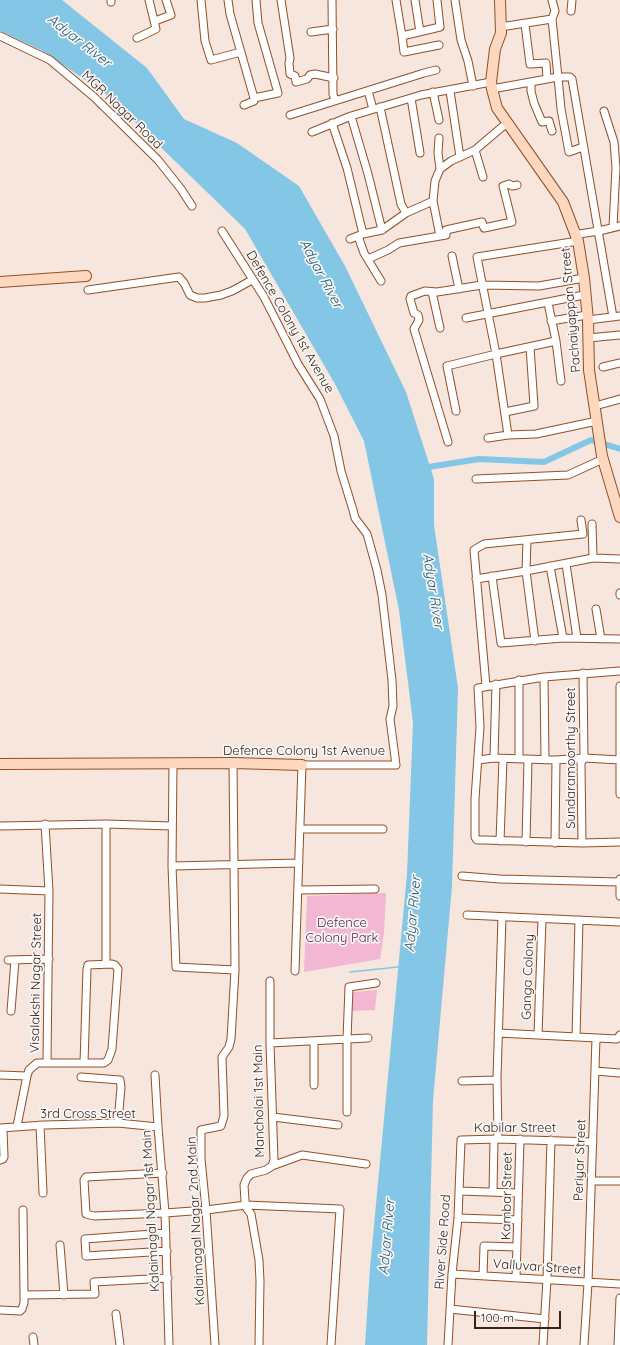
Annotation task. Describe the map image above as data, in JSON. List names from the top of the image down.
{
  "streets": {
    "main road": ["Pachaiyappan Street", "Defence Colony 1st Avenue"],
    "street": [
      "MGR Nagar Road",
      "Sundaramoorthy Street",
      "Ganga Colony",
      "Visalakshi Nagar Street",
      "Mancholai 1st Main",
      "3rd Cross Street",
      "Kabilar Street",
      "Periyar Street",
      "Kambar Street",
      "Kalaimagal Nagar 1st Main",
      "Kalaimagal Nagar 2nd Main",
      "River Side Road",
      "Valluvar Street"
    ]
  },
  "crossings": [
    ["3rd Cross Street", "Kalaimagal Nagar 1st Main"],
    ["Kabilar Street", "Periyar Street"],
    ["Kabilar Street", "Kambar Street"],
    ["Kabilar Street", "River Side Road"],
    ["Periyar Street", "Valluvar Street"],
    ["Kambar Street", "Valluvar Street"],
    ["River Side Road", "Valluvar Street"]
  ],
  "water": ["Adyar River"],
  "parks": ["Defence Colony Park"],
  "scale_bar": "100 m"
}
